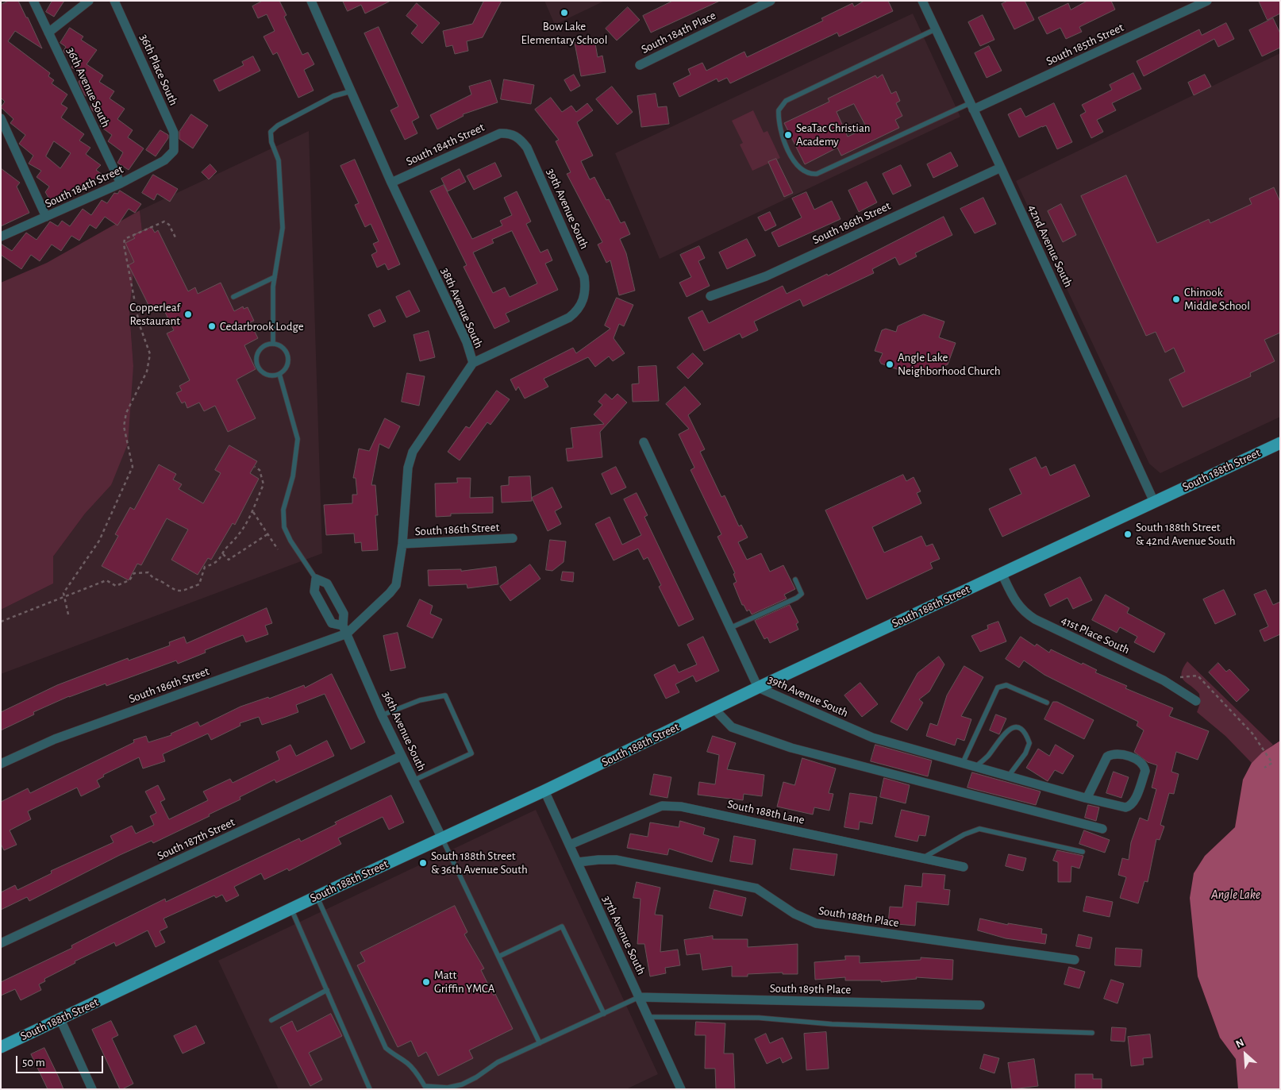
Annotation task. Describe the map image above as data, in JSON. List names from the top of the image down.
{
  "streets": {
    "main road": ["South 188th Street"],
    "street": [
      "South 184th Place",
      "South 185th Street",
      "36th Place South",
      "36th Avenue South",
      "South 184th Street",
      "39th Avenue South",
      "South 186th Street",
      "42nd Avenue South",
      "38th Avenue South",
      "41st Place South",
      "South 188th Lane",
      "South 187th Street",
      "South 188th Place",
      "37th Avenue South",
      "South 189th Place"
    ]
  },
  "crossings": [
    ["South 185th Street", "42nd Avenue South"],
    ["36th Place South", "South 184th Street"],
    ["36th Avenue South", "South 184th Street"],
    ["36th Avenue South", "South 186th Street"],
    ["36th Avenue South", "38th Avenue South"],
    ["36th Avenue South", "South 188th Street"],
    ["36th Avenue South", "South 187th Street"],
    ["South 184th Street", "39th Avenue South"],
    ["South 184th Street", "38th Avenue South"],
    ["39th Avenue South", "38th Avenue South"],
    ["39th Avenue South", "South 188th Street"],
    ["South 186th Street", "42nd Avenue South"],
    ["South 186th Street", "38th Avenue South"],
    ["42nd Avenue South", "South 188th Street"],
    ["South 188th Street", "41st Place South"],
    ["South 188th Street", "37th Avenue South"],
    ["South 188th Lane", "37th Avenue South"],
    ["South 188th Place", "37th Avenue South"],
    ["37th Avenue South", "South 189th Place"]
  ],
  "water": ["Angle Lake"],
  "places": [
    "Bow Lake Elementary School",
    "SeaTac Christian Academy",
    "Chinook Middle School",
    "Copperleaf Restaurant",
    "Cedarbrook Lodge",
    "Angle Lake Neighborhood Church",
    "South 188th Street & 42nd Avenue South",
    "South 188th Street & 36th Avenue South",
    "Matt Griffin YMCA"
  ],
  "scale_bar": "50 m",
  "north": "top left"
}
